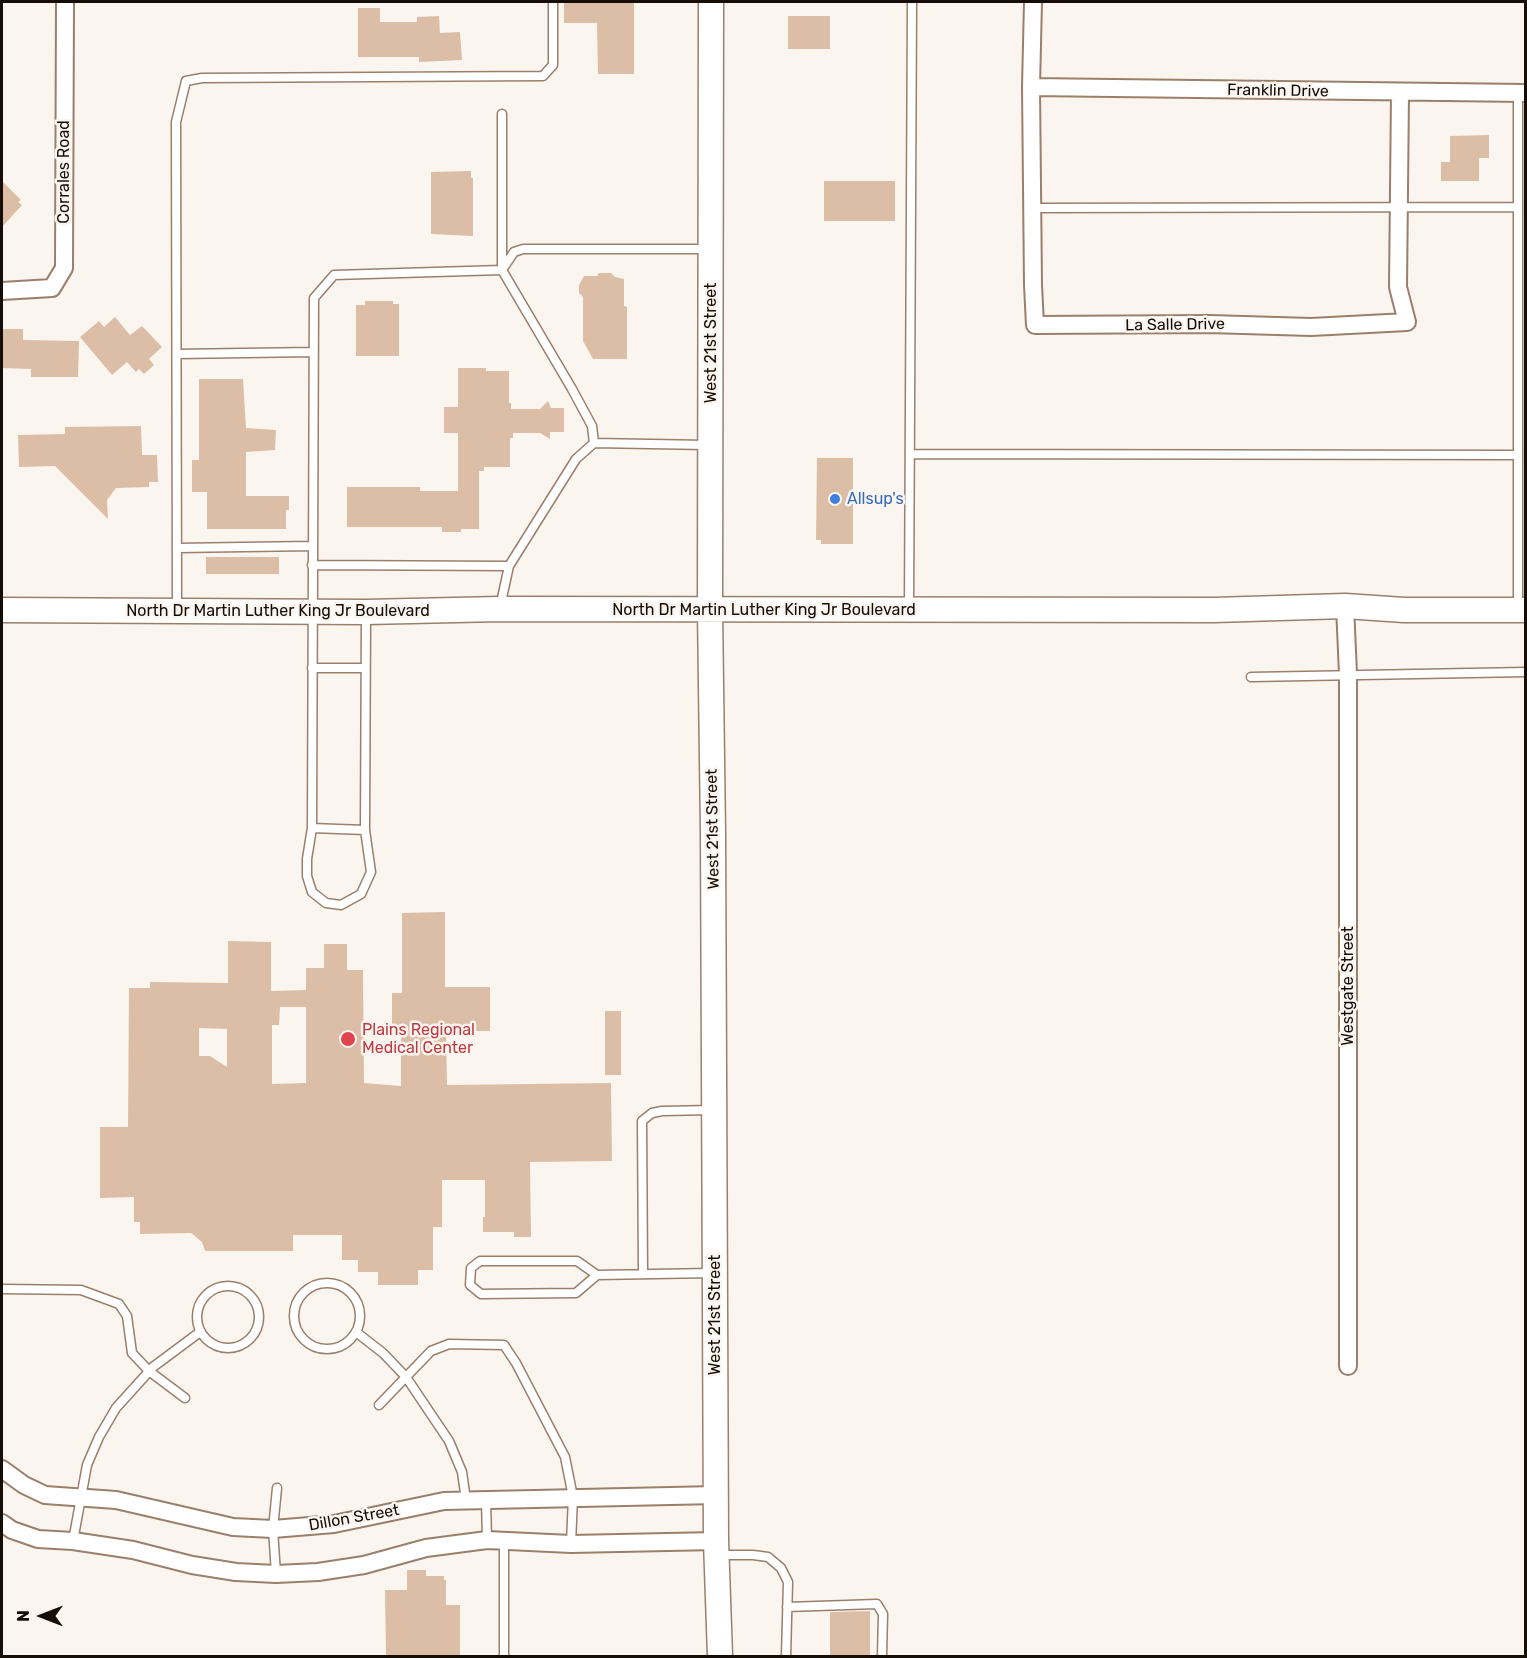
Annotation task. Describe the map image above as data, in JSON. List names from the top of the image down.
{
  "streets": {
    "main road": ["West 21st Street", "North Dr Martin Luther King Jr Boulevard"],
    "street": [
      "Franklin Drive",
      "Corrales Road",
      "La Salle Drive",
      "Westgate Street",
      "Dillon Street"
    ]
  },
  "crossings": [
    ["Franklin Drive", "La Salle Drive"],
    ["West 21st Street", "North Dr Martin Luther King Jr Boulevard"],
    ["West 21st Street", "Dillon Street"],
    ["North Dr Martin Luther King Jr Boulevard", "Westgate Street"]
  ],
  "places": ["Allsup's", "Plains Regional Medical Center"],
  "north": "left"
}
